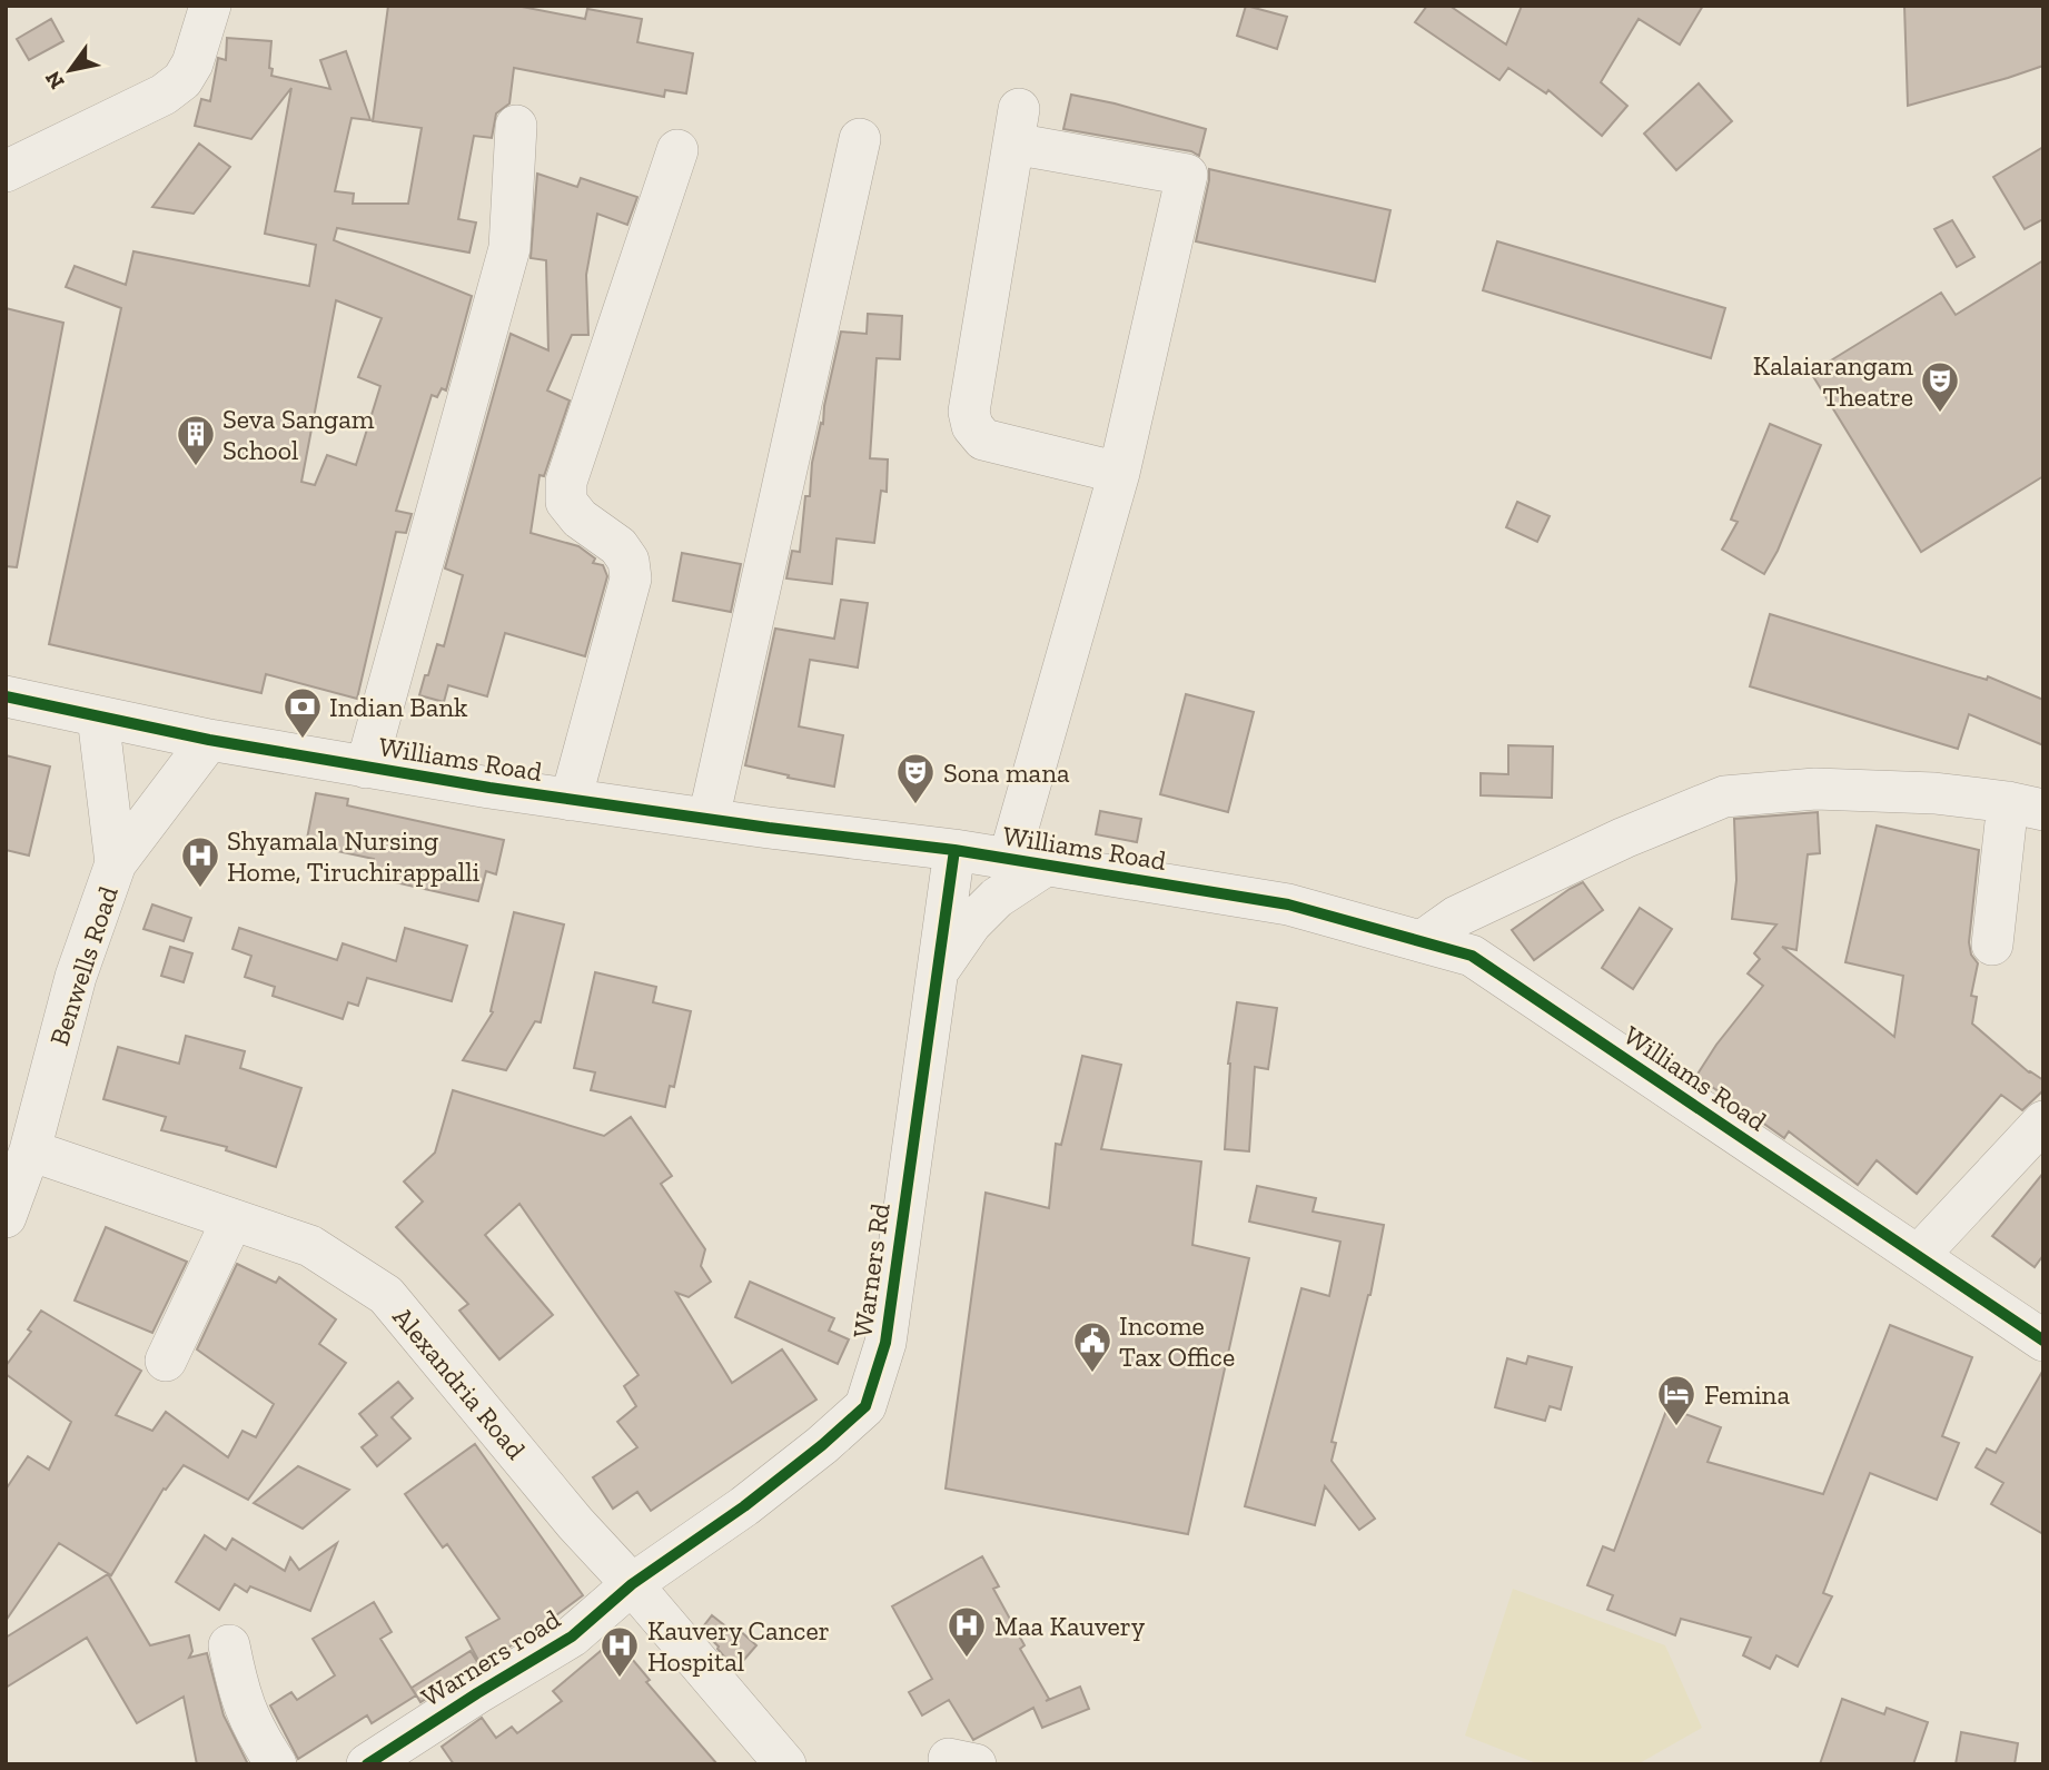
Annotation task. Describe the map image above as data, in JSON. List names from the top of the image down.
{
  "streets": {
    "street": [
      "Williams Road",
      "Benwells Road",
      "Warners Rd",
      "Alexandria Road",
      "Warners road"
    ]
  },
  "crossings": [
    ["Williams Road", "Benwells Road"],
    ["Williams Road", "Warners Rd"],
    ["Benwells Road", "Alexandria Road"],
    ["Warners Rd", "Alexandria Road"],
    ["Warners Rd", "Warners road"],
    ["Alexandria Road", "Warners road"]
  ],
  "places": {
    "theatre": ["Kalaiarangam Theatre", "Sona mana"],
    "building": ["Seva Sangam School"],
    "bank": ["Indian Bank"],
    "hospital": ["Shyamala Nursing Home, Tiruchirappalli", "Maa Kauvery", "Kauvery Cancer Hospital"],
    "public building": ["Income Tax Office"],
    "hotel": ["Femina"]
  },
  "north": "bottom left"
}
